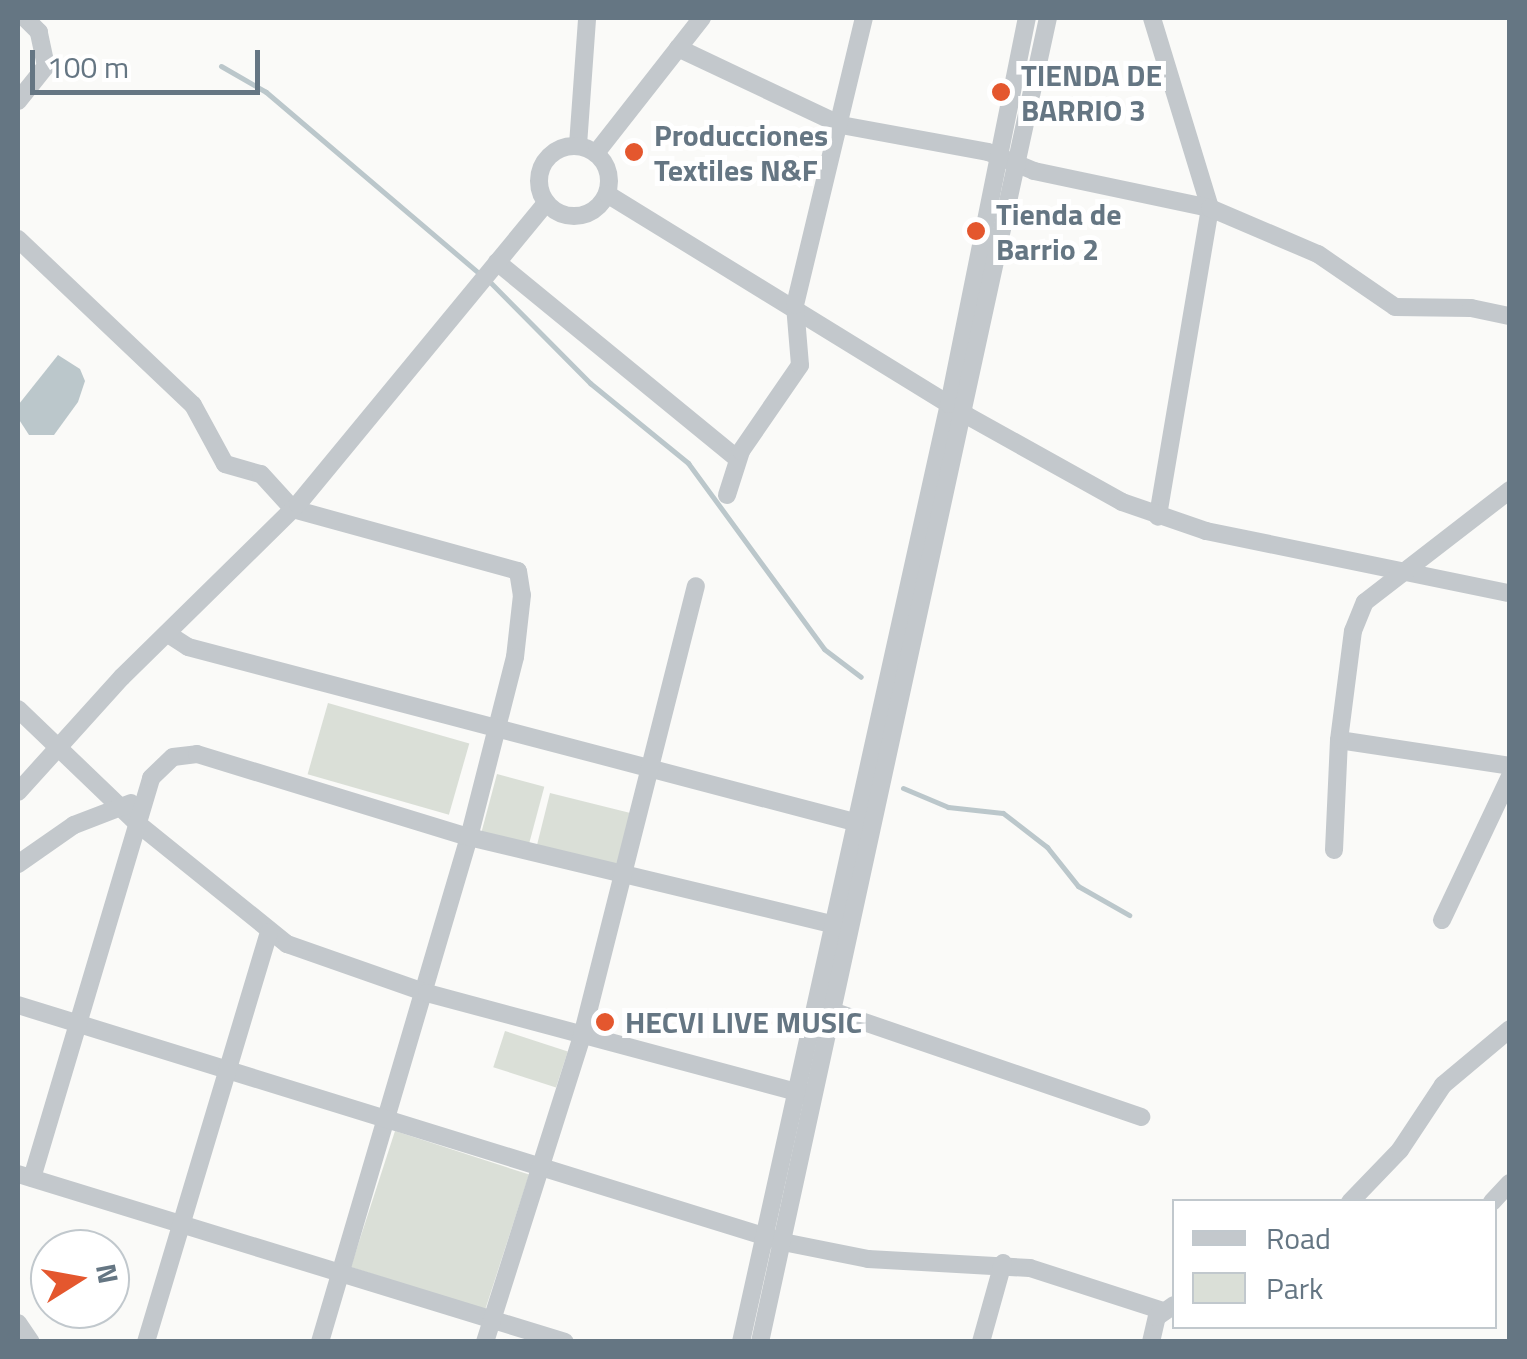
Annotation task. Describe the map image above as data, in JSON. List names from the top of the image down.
{
  "places": [
    "TIENDA DE BARRIO 3",
    "Producciones Textiles N&F",
    "Tienda de Barrio 2",
    "HECVI LIVE MUSIC"
  ],
  "legend": ["Road", "Park"],
  "scale_bar": "100 m",
  "north": "right"
}
